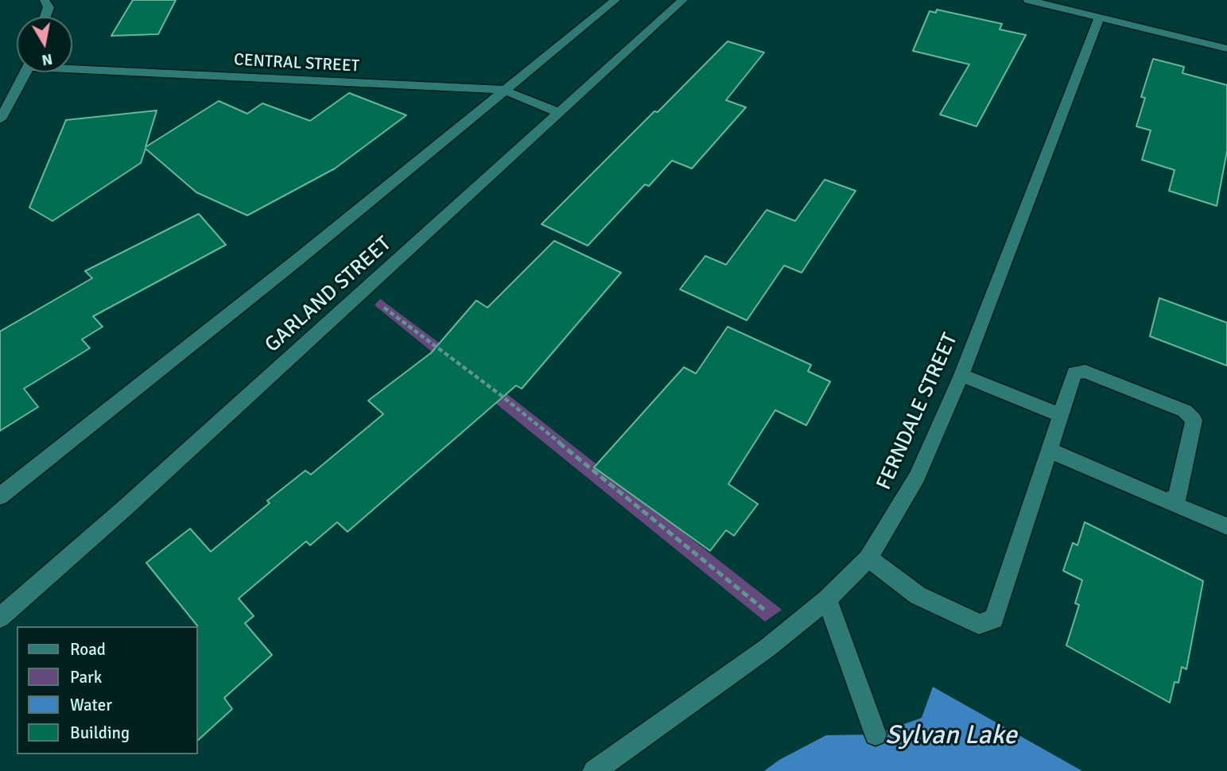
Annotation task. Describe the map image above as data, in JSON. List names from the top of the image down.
{
  "streets": {
    "street": ["CENTRAL STREET", "GARLAND STREET", "FERNDALE STREET"]
  },
  "crossings": [
    ["CENTRAL STREET", "GARLAND STREET"]
  ],
  "water": ["Sylvan Lake"],
  "legend": [
    "Road",
    "Park",
    "Water",
    "Building"
  ],
  "north": "bottom"
}
